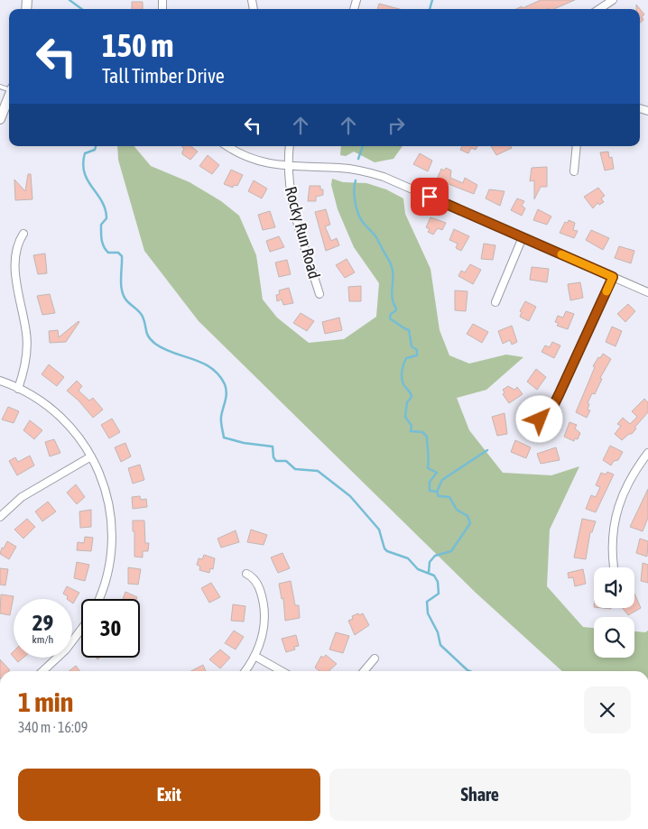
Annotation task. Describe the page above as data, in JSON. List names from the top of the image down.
{
  "streets": {
    "street": ["Rocky Run Road"]
  },
  "page": {
    "turn": ["150 m", "Tall Timber Drive"],
    "speed": "29 km/h",
    "limit": "30",
    "heading": ["1 min", "340 m · 16:09"],
    "buttons": ["Exit", "Share"]
  }
}
